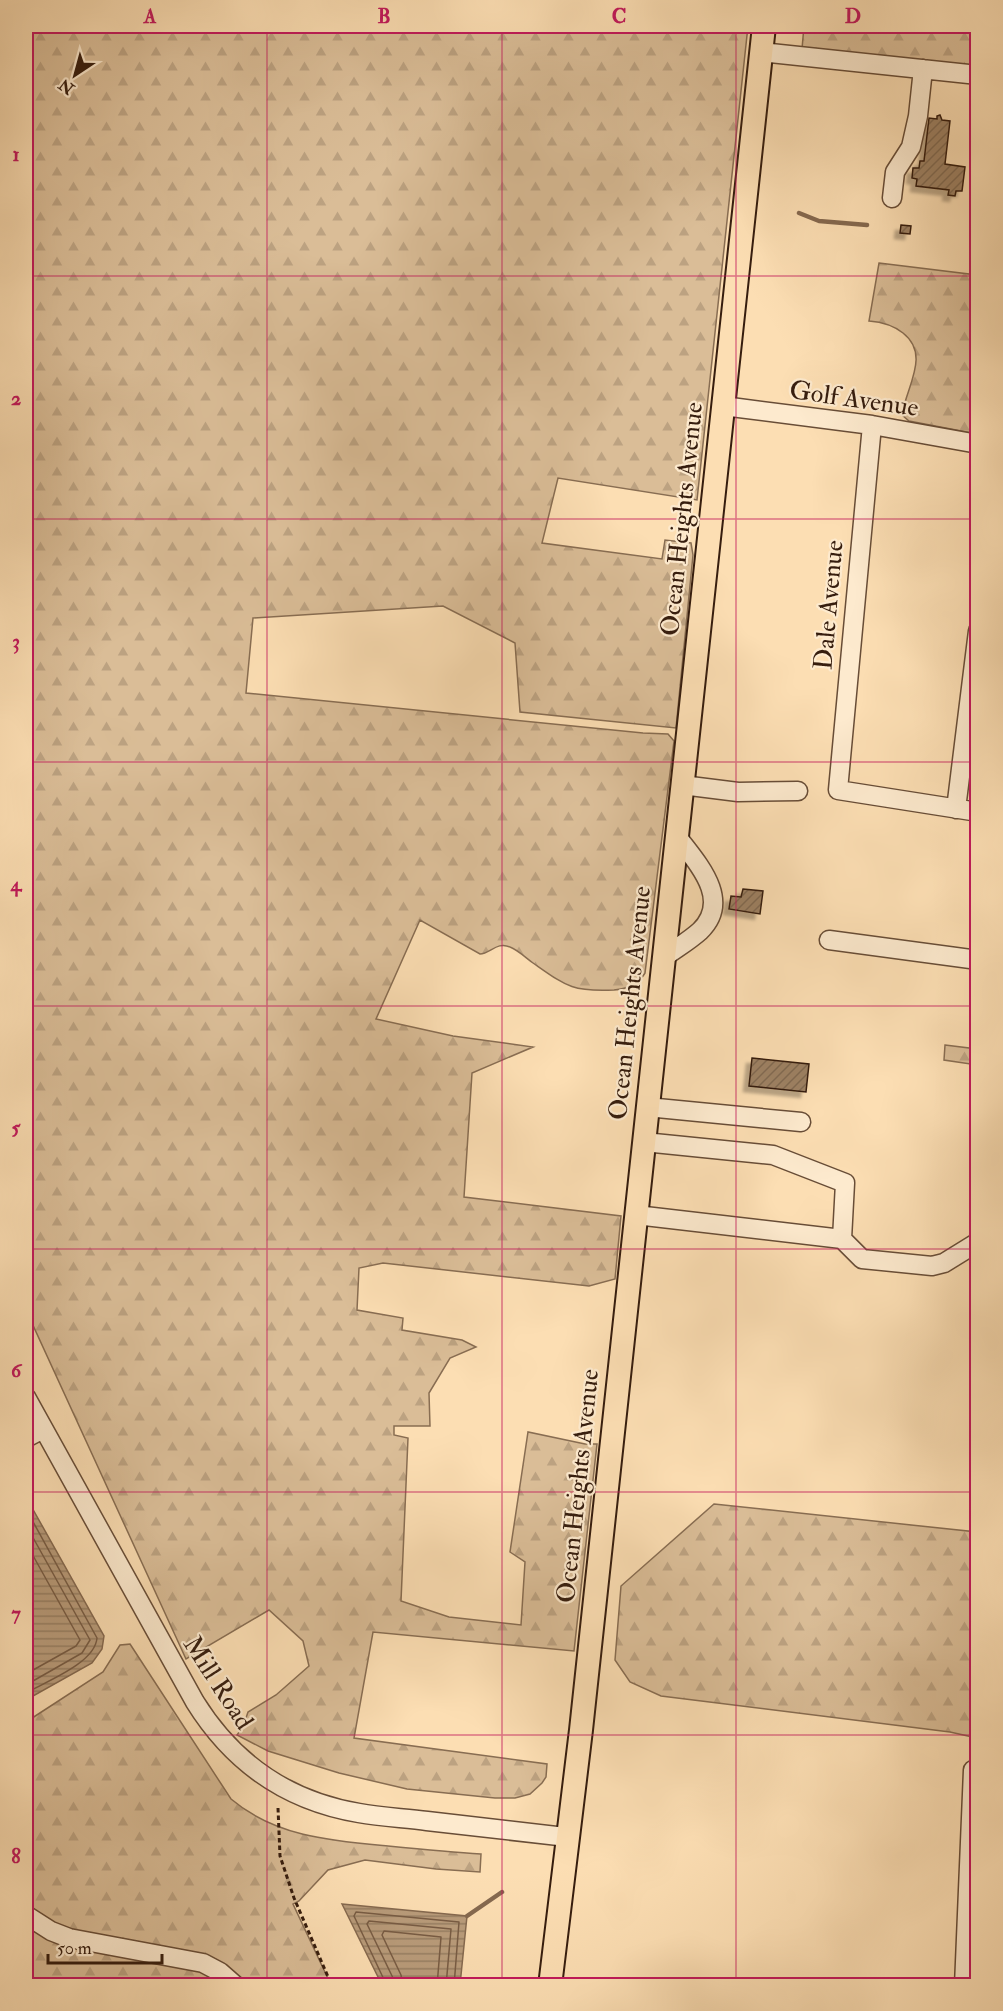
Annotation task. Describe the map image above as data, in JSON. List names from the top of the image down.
{
  "streets": {
    "main road": ["Ocean Heights Avenue"],
    "street": ["Golf Avenue", "Dale Avenue", "Mill Road"]
  },
  "crossings": [
    ["Golf Avenue", "Ocean Heights Avenue"],
    ["Golf Avenue", "Dale Avenue"],
    ["Ocean Heights Avenue", "Mill Road"]
  ],
  "scale_bar": "50 m",
  "north": "bottom left",
  "grid": {
    "columns": [
      "A",
      "B",
      "C",
      "D"
    ],
    "rows": [
      "1",
      "2",
      "3",
      "4",
      "5",
      "6",
      "7",
      "8"
    ]
  }
}
